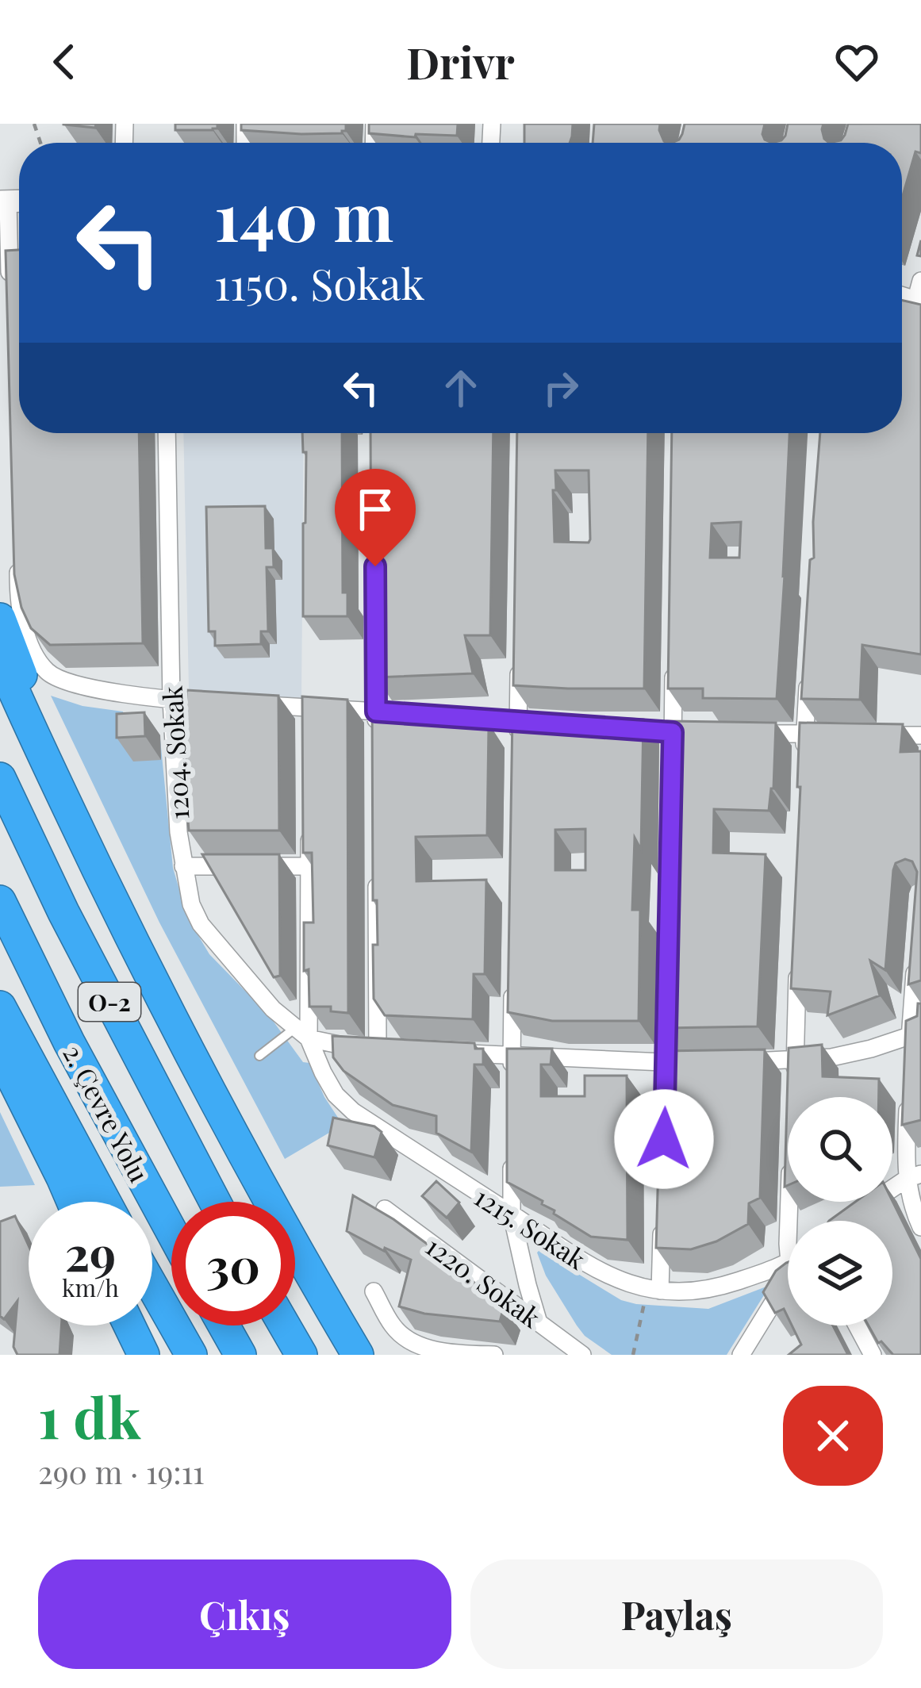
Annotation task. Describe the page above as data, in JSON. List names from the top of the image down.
{
  "streets": {
    "highway": ["O-2", "2. Çevre Yolu"],
    "street": ["1204. Sokak", "1215. Sokak", "1220. Sokak"]
  },
  "crossings": [
    ["1204. Sokak", "1215. Sokak"]
  ],
  "page": {
    "header": "Drivr",
    "turn": ["140 m", "1150. Sokak"],
    "speed": "29 km/h",
    "limit": "30",
    "heading": ["1 dk", "290 m · 19:11"],
    "buttons": ["Çıkış", "Paylaş"]
  }
}
